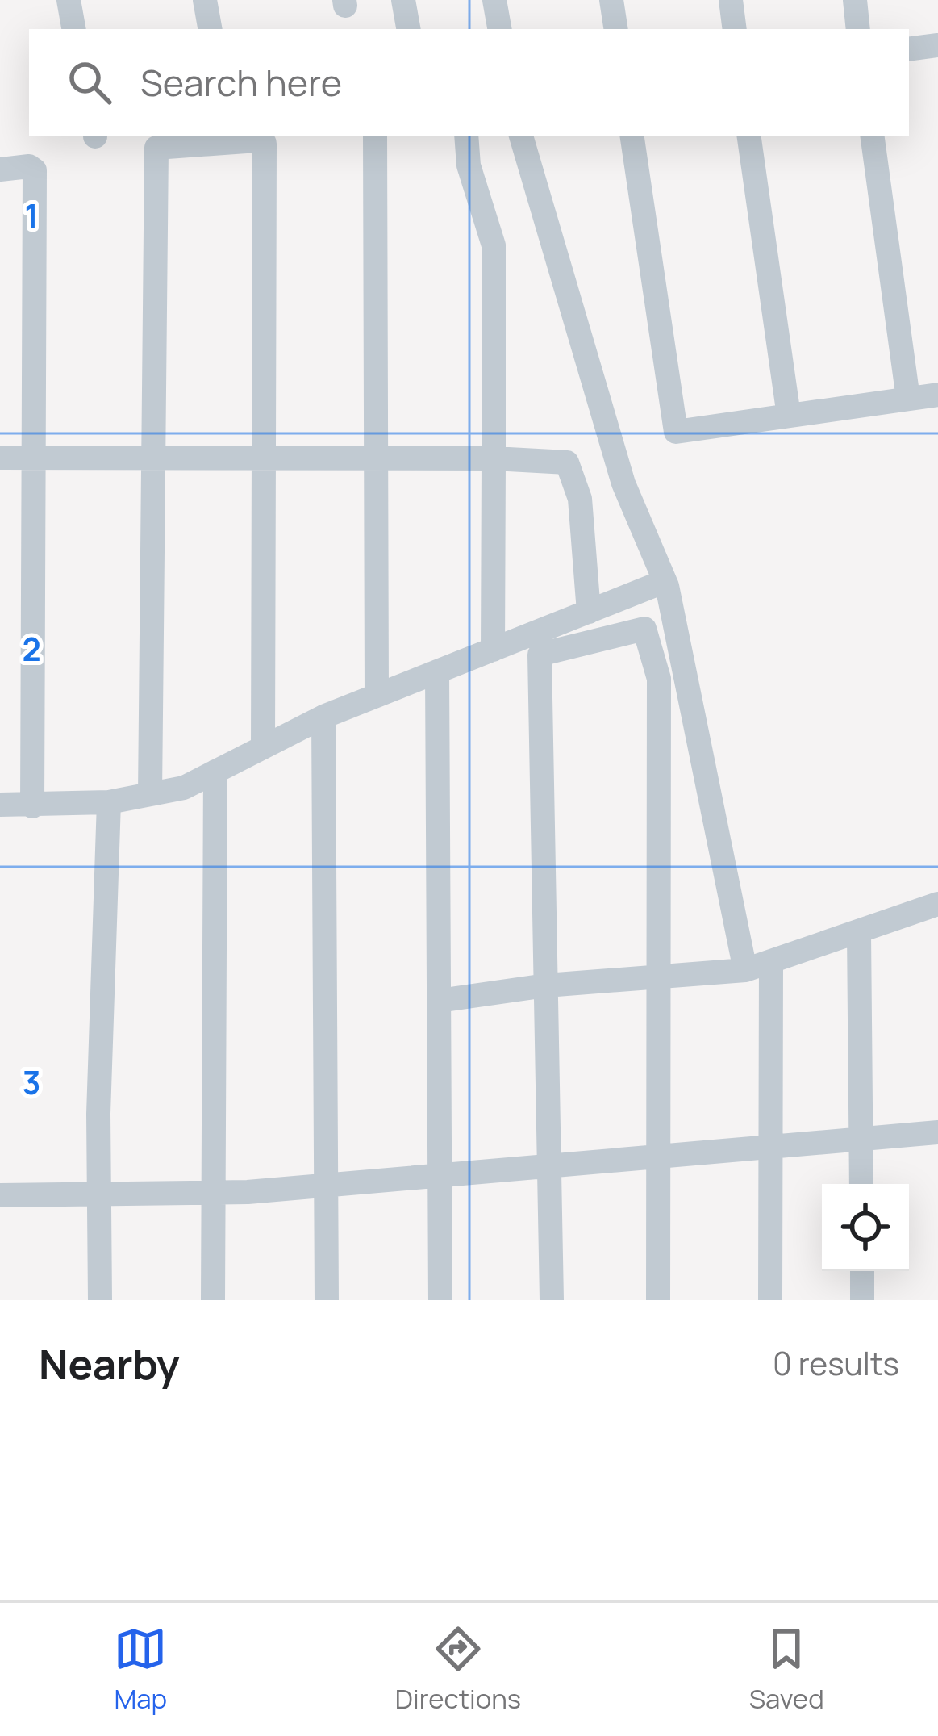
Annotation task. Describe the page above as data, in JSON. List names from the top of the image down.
{
  "page": {
    "search": "Search here",
    "heading": ["Nearby", "0 results"],
    "nav": ["Map", "Directions", "Saved"]
  },
  "grid": {
    "rows": ["1", "2", "3"]
  }
}
